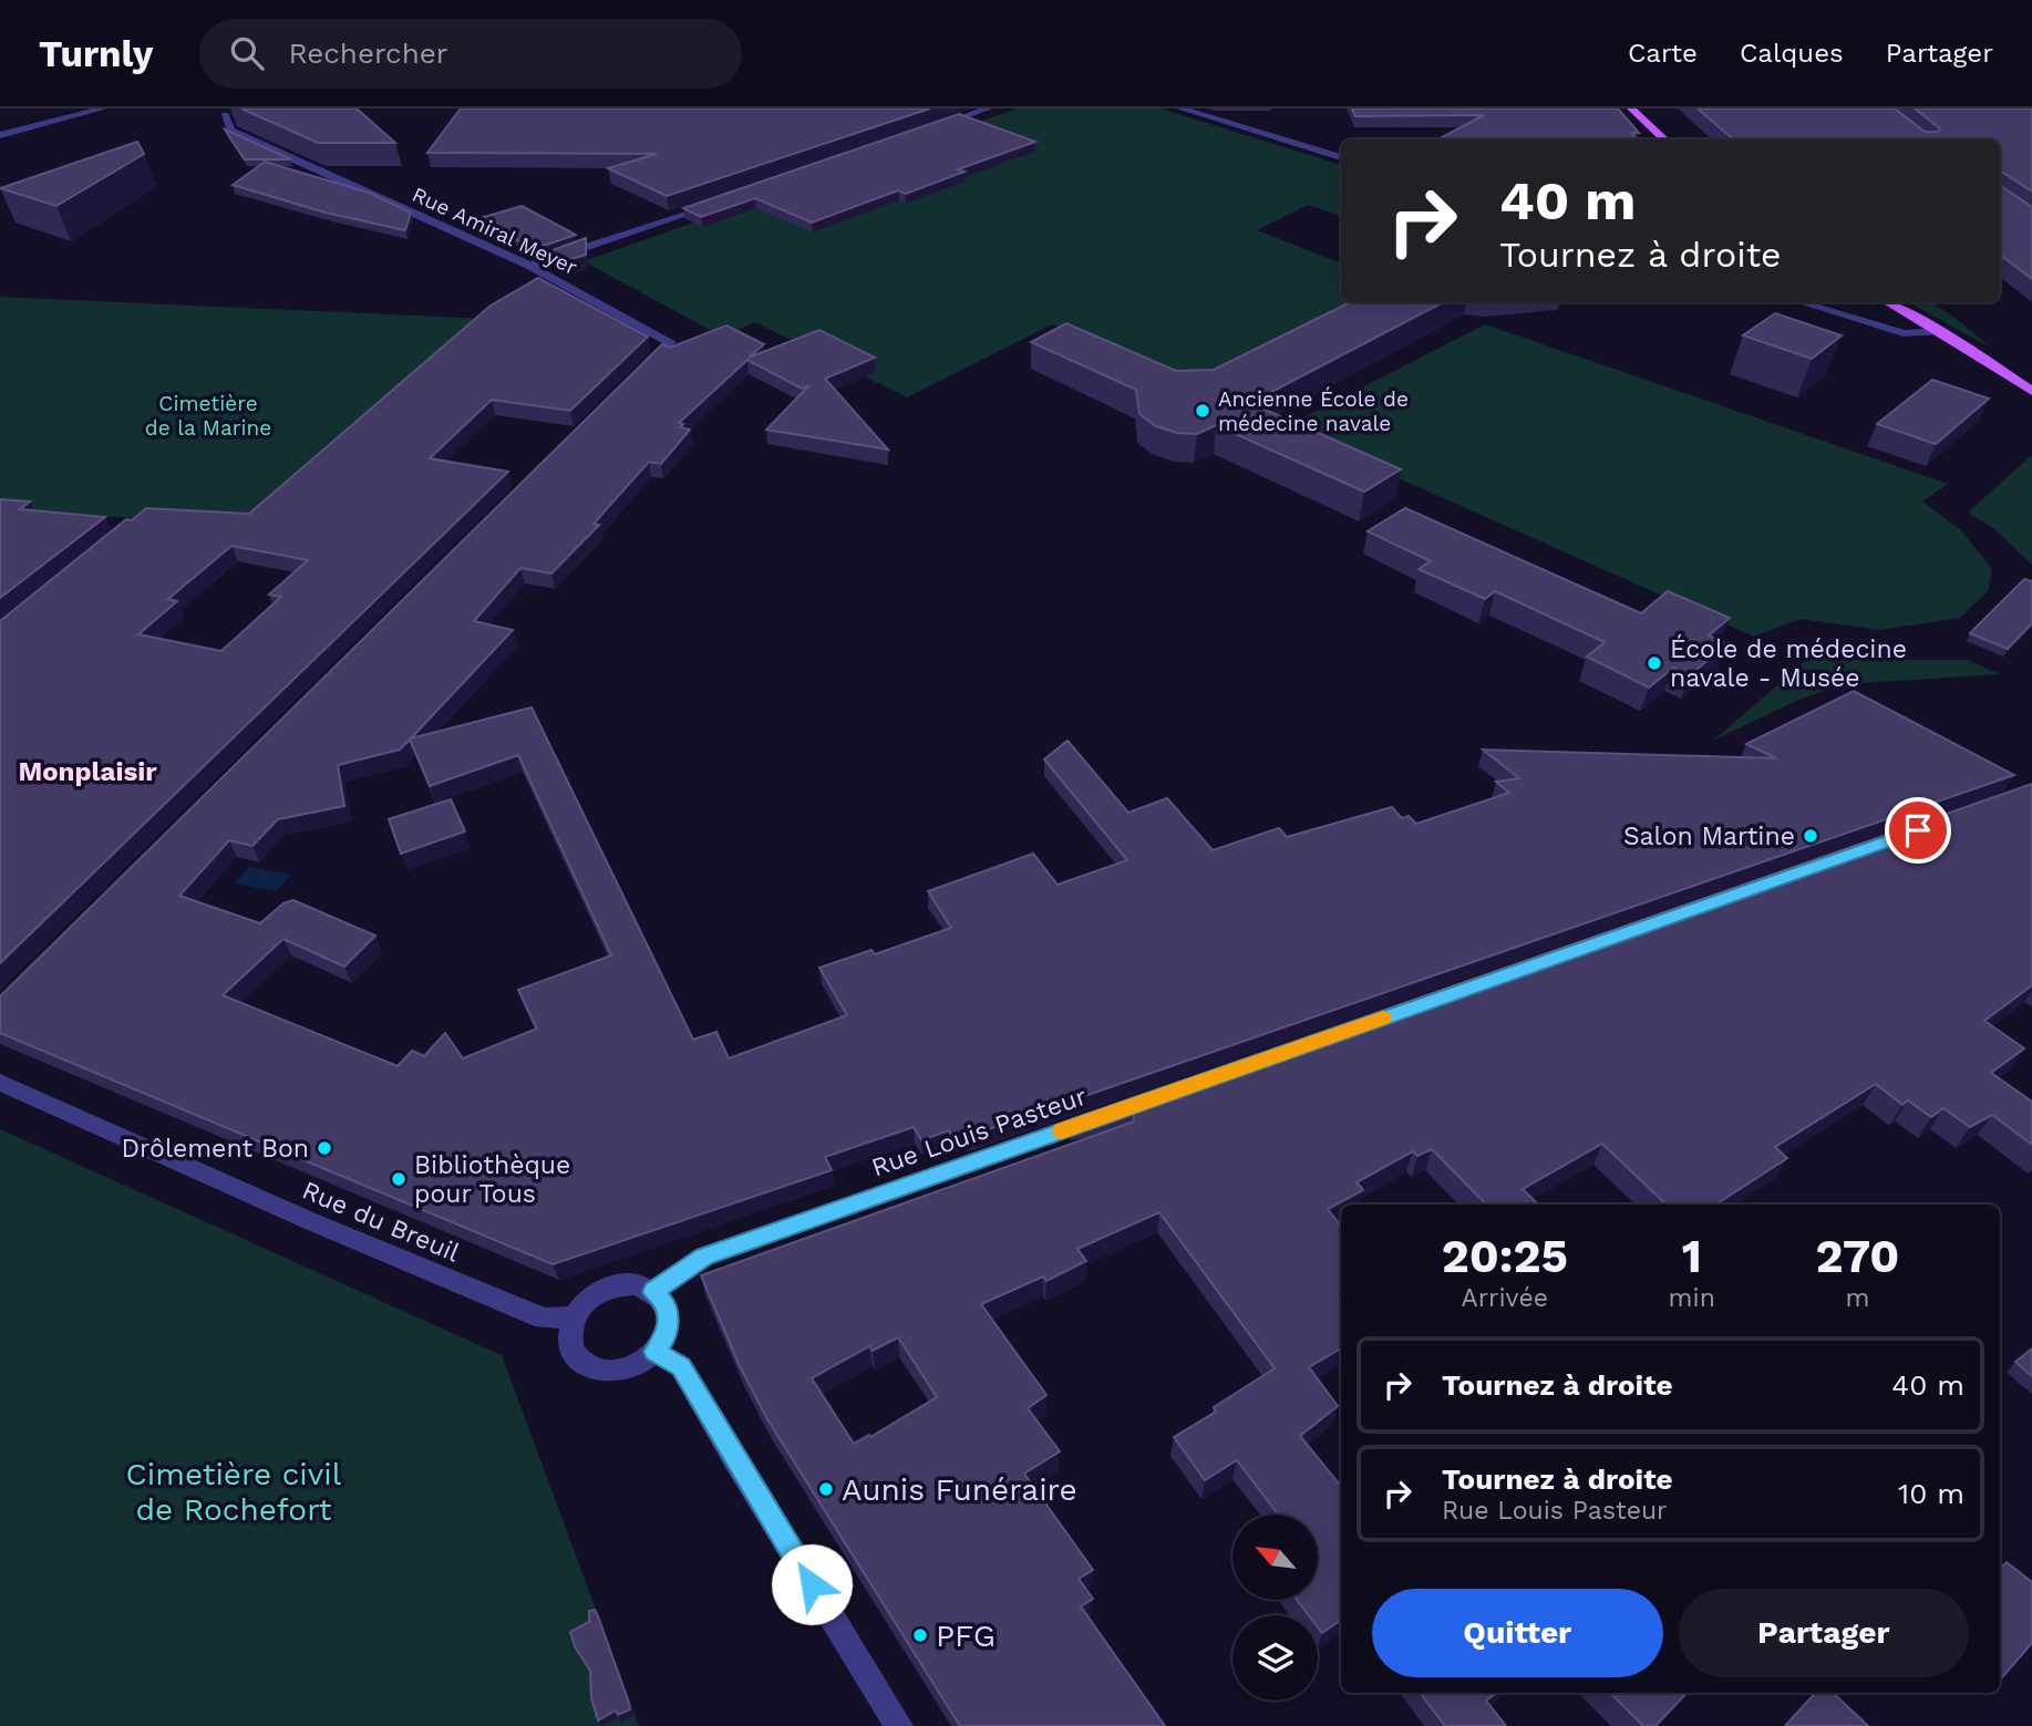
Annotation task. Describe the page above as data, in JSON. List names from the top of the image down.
{
  "streets": {
    "street": ["Rue Amiral Meyer", "Rue Louis Pasteur", "Rue du Breuil"]
  },
  "crossings": [
    ["Rue Louis Pasteur", "Rue du Breuil"]
  ],
  "districts": ["Monplaisir"],
  "parks": ["Cimetière de la Marine", "Cimetière civil de Rochefort"],
  "places": [
    "Ancienne École de médecine navale",
    "École de médecine navale - Musée",
    "Salon Martine",
    "Drôlement Bon",
    "Bibliothèque pour Tous",
    "Aunis Funéraire",
    "PFG"
  ],
  "north": "top left",
  "page": {
    "header": "Turnly",
    "search": "Rechercher",
    "nav": ["Carte", "Calques", "Partager"],
    "turn": ["40 m", "Tournez à droite"],
    "eta": [
      "20:25",
      "Arrivée",
      "1",
      "min",
      "270",
      "m"
    ],
    "list": [
      {
        "name": "Tournez à droite",
        "value": "40 m"
      },
      {
        "name": "Tournez à droite",
        "note": "Rue Louis Pasteur",
        "value": "10 m"
      }
    ],
    "buttons": ["Quitter", "Partager"]
  }
}
